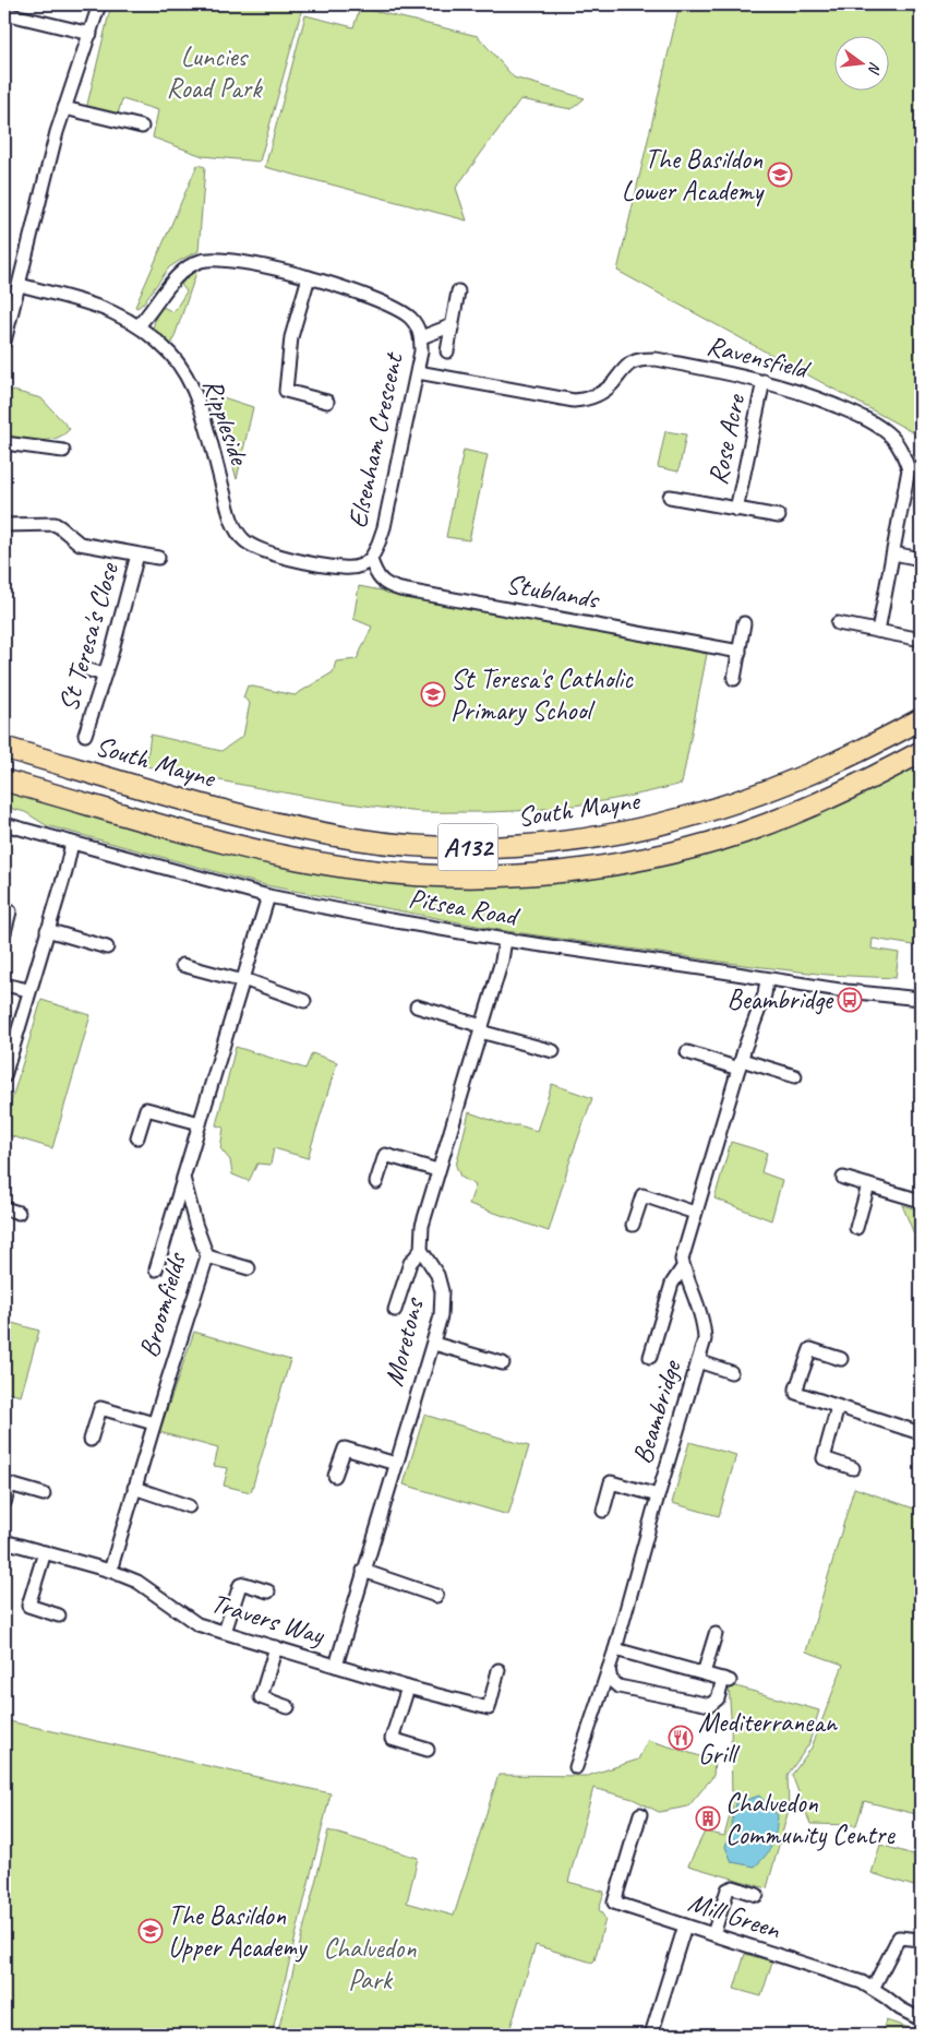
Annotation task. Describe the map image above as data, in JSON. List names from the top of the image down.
{
  "streets": {
    "main road": ["South Mayne", "A132"],
    "street": [
      "Ravensfield",
      "Rippleside",
      "Rose Acre",
      "Elsenham Crescent",
      "Stublands",
      "St Teresa's Close",
      "Pitsea Road",
      "Broomfields",
      "Moretons",
      "Beambridge",
      "Travers Way",
      "Mill Green"
    ]
  },
  "crossings": [
    ["Ravensfield", "Rose Acre"],
    ["Ravensfield", "Elsenham Crescent"],
    ["Rippleside", "Elsenham Crescent"],
    ["Rippleside", "Stublands"],
    ["Elsenham Crescent", "Stublands"],
    ["Pitsea Road", "Beambridge"],
    ["Broomfields", "Travers Way"],
    ["Moretons", "Travers Way"]
  ],
  "parks": ["Luncies Road Park", "Chalvedon Park"],
  "places": {
    "school or university": ["The Basildon Lower Academy", "St Teresa's Catholic Primary School", "The Basildon Upper Academy"],
    "bus stop": ["Beambridge"],
    "restaurant": ["Mediterranean Grill"],
    "building": ["Chalvedon Community Centre"]
  },
  "north": "right"
}
